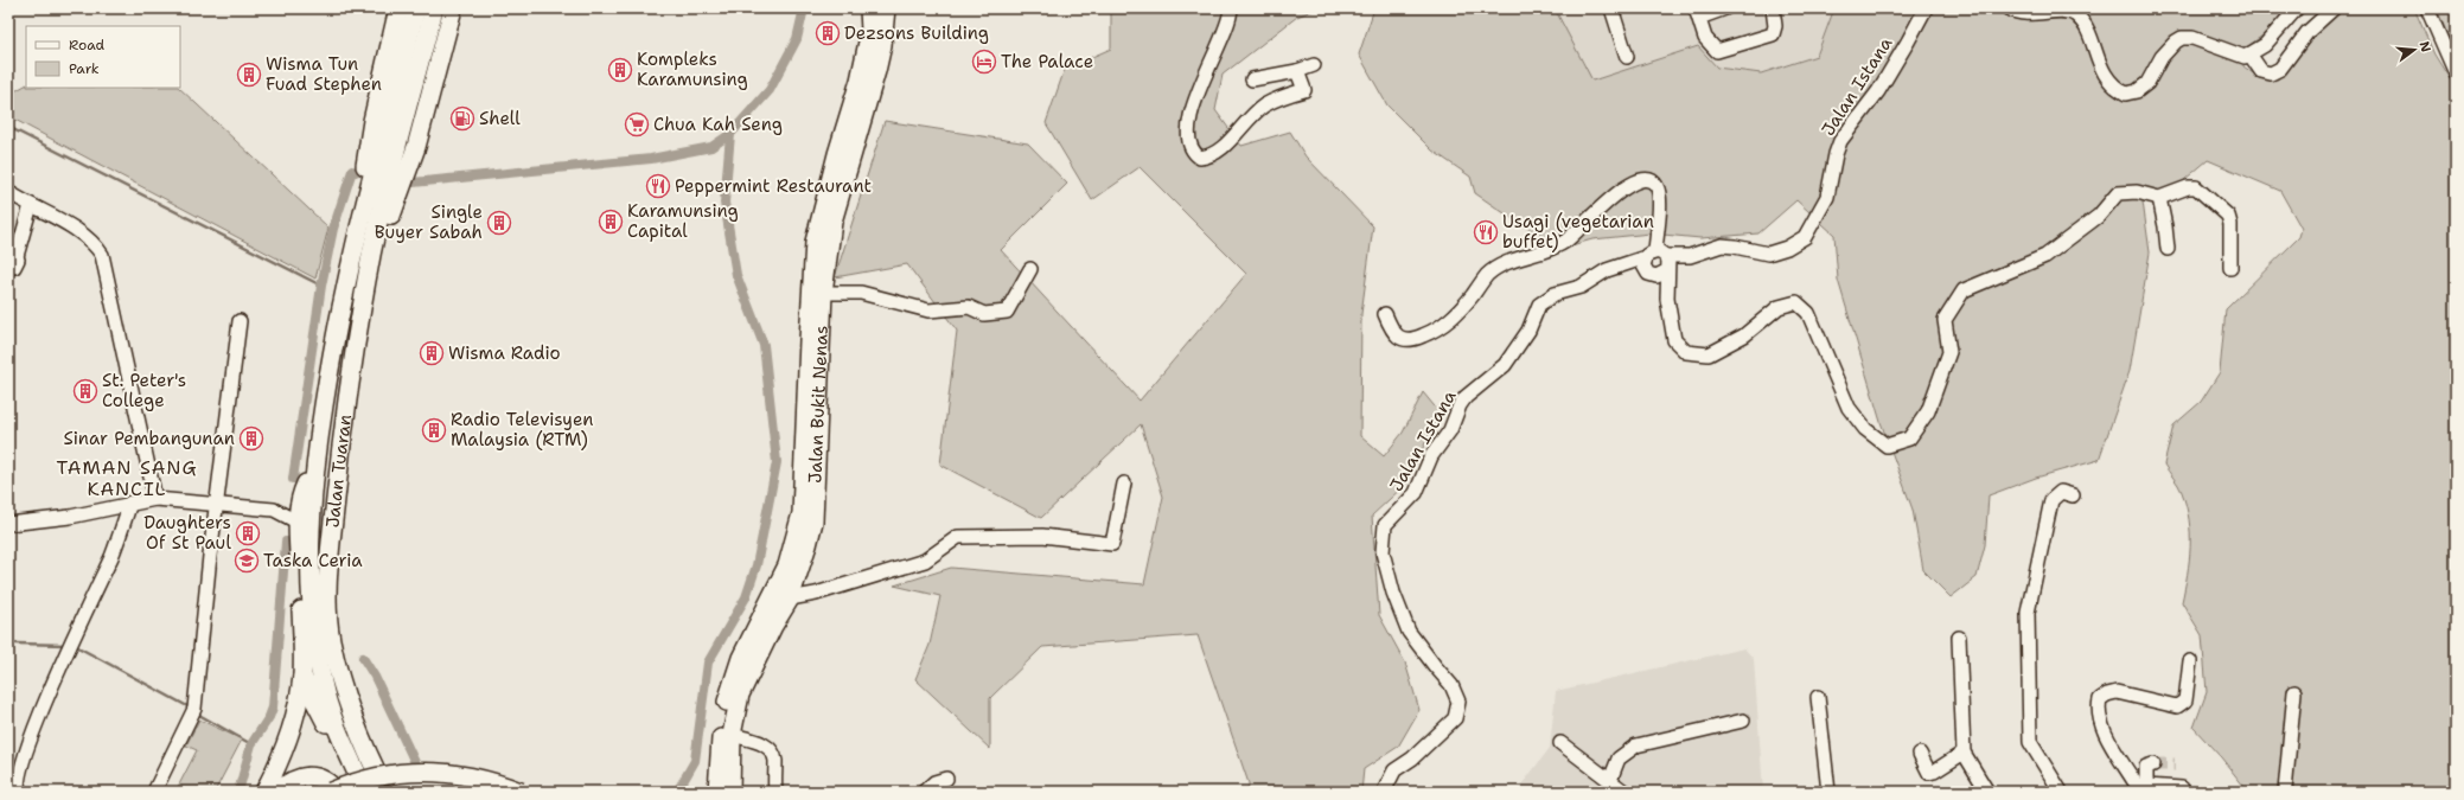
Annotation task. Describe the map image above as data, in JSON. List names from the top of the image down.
{
  "streets": {
    "main road": ["Jalan Bukit Nenas", "Jalan Tuaran"],
    "street": ["Jalan Istana"]
  },
  "districts": ["TAMAN SANG KANCIL"],
  "places": {
    "building": [
      "Dezsons Building",
      "Kompleks Karamunsing",
      "Wisma Tun Fuad Stephen",
      "Karamunsing Capital",
      "Single Buyer Sabah",
      "Wisma Radio",
      "St. Peter's College",
      "Radio Televisyen Malaysia (RTM)",
      "Sinar Pembangunan",
      "Daughters Of St Paul"
    ],
    "hotel": ["The Palace"],
    "fuel station": ["Shell"],
    "supermarket": ["Chua Kah Seng"],
    "restaurant": ["Peppermint Restaurant", "Usagi (vegetarian buffet)"],
    "school or university": ["Taska Ceria"]
  },
  "legend": ["Road", "Park"],
  "north": "right"
}
